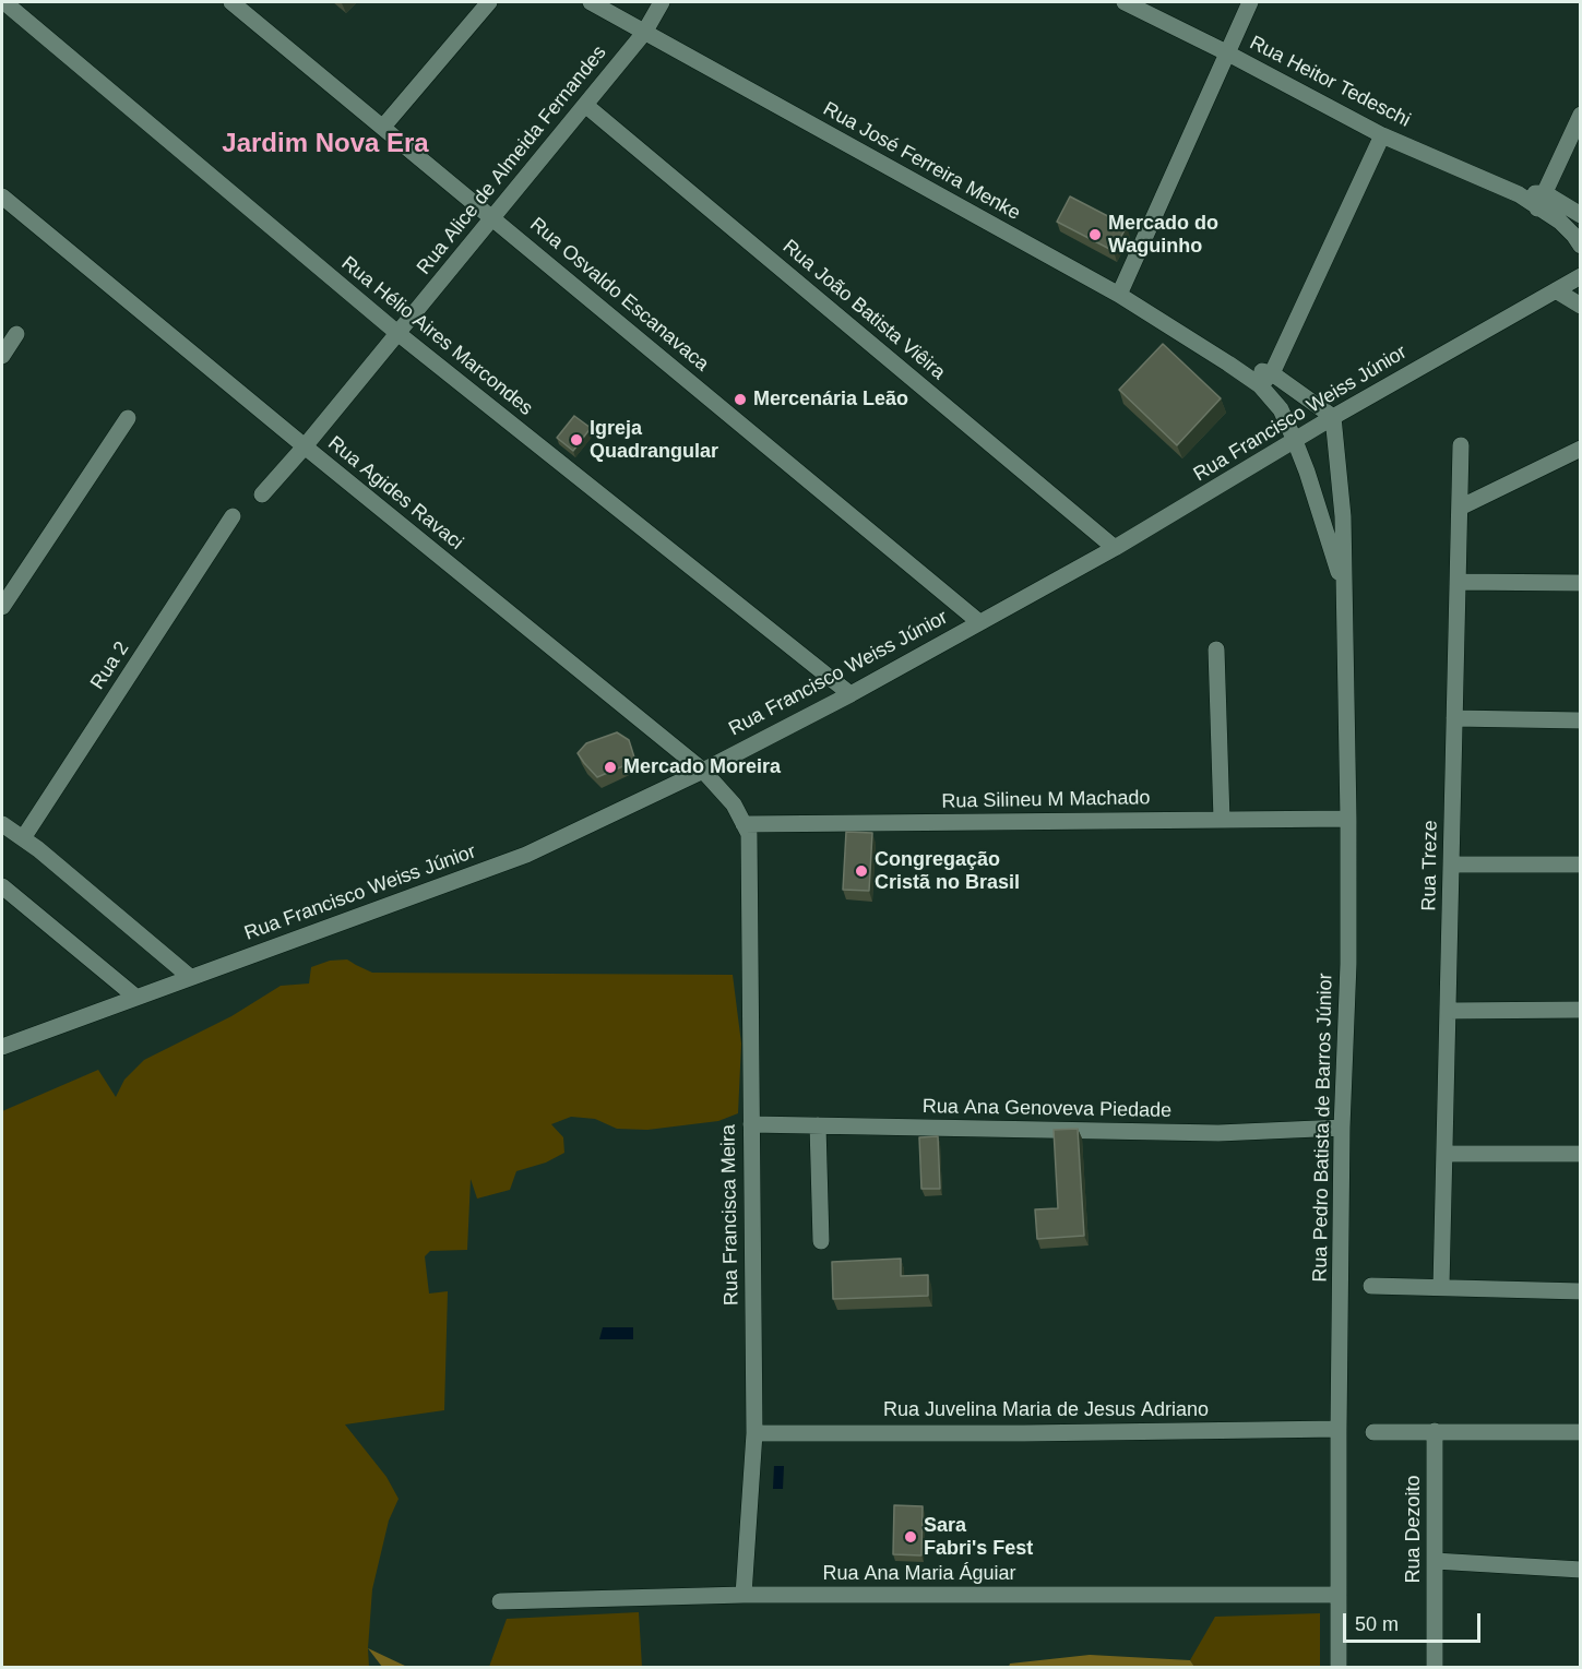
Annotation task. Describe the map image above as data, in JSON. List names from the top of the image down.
{
  "streets": {
    "street": [
      "Rua Heitor Tedeschi",
      "Rua Alice de Almeida Fernandes",
      "Rua José Ferreira Menke",
      "Rua Osvaldo Escanavaca",
      "Rua João Batista Viêira",
      "Rua Hélio Aires Marcondes",
      "Rua Francisco Weiss Júnior",
      "Rua Agides Ravaci",
      "Rua 2",
      "Rua Silineu M Machado",
      "Rua Treze",
      "Rua Ana Genoveva Piedade",
      "Rua Pedro Batista de Barros Júnior",
      "Rua Francisca Meira",
      "Rua Juvelina Maria de Jesus Adriano",
      "Rua Dezoito",
      "Rua Ana Maria Águiar"
    ]
  },
  "crossings": [
    ["Rua Alice de Almeida Fernandes", "Rua José Ferreira Menke"],
    ["Rua Alice de Almeida Fernandes", "Rua Osvaldo Escanavaca"],
    ["Rua Alice de Almeida Fernandes", "Rua João Batista Viêira"],
    ["Rua Alice de Almeida Fernandes", "Rua Hélio Aires Marcondes"],
    ["Rua Alice de Almeida Fernandes", "Rua Agides Ravaci"],
    ["Rua José Ferreira Menke", "Rua Francisco Weiss Júnior"],
    ["Rua José Ferreira Menke", "Rua Pedro Batista de Barros Júnior"],
    ["Rua Osvaldo Escanavaca", "Rua Francisco Weiss Júnior"],
    ["Rua João Batista Viêira", "Rua Francisco Weiss Júnior"],
    ["Rua Hélio Aires Marcondes", "Rua Francisco Weiss Júnior"],
    ["Rua Francisco Weiss Júnior", "Rua Agides Ravaci"],
    ["Rua Francisco Weiss Júnior", "Rua Pedro Batista de Barros Júnior"],
    ["Rua Agides Ravaci", "Rua Silineu M Machado"],
    ["Rua Agides Ravaci", "Rua Francisca Meira"],
    ["Rua Silineu M Machado", "Rua Pedro Batista de Barros Júnior"],
    ["Rua Silineu M Machado", "Rua Francisca Meira"],
    ["Rua Ana Genoveva Piedade", "Rua Pedro Batista de Barros Júnior"],
    ["Rua Ana Genoveva Piedade", "Rua Francisca Meira"],
    ["Rua Pedro Batista de Barros Júnior", "Rua Juvelina Maria de Jesus Adriano"],
    ["Rua Pedro Batista de Barros Júnior", "Rua Ana Maria Águiar"],
    ["Rua Francisca Meira", "Rua Juvelina Maria de Jesus Adriano"],
    ["Rua Francisca Meira", "Rua Ana Maria Águiar"]
  ],
  "districts": ["Jardim Nova Era"],
  "places": [
    "Mercado do Waguinho",
    "Mercenária Leão",
    "Igreja Quadrangular",
    "Mercado Moreira",
    "Congregação Cristã no Brasil",
    "Sara Fabri's Fest"
  ],
  "scale_bar": "50 m"
}
